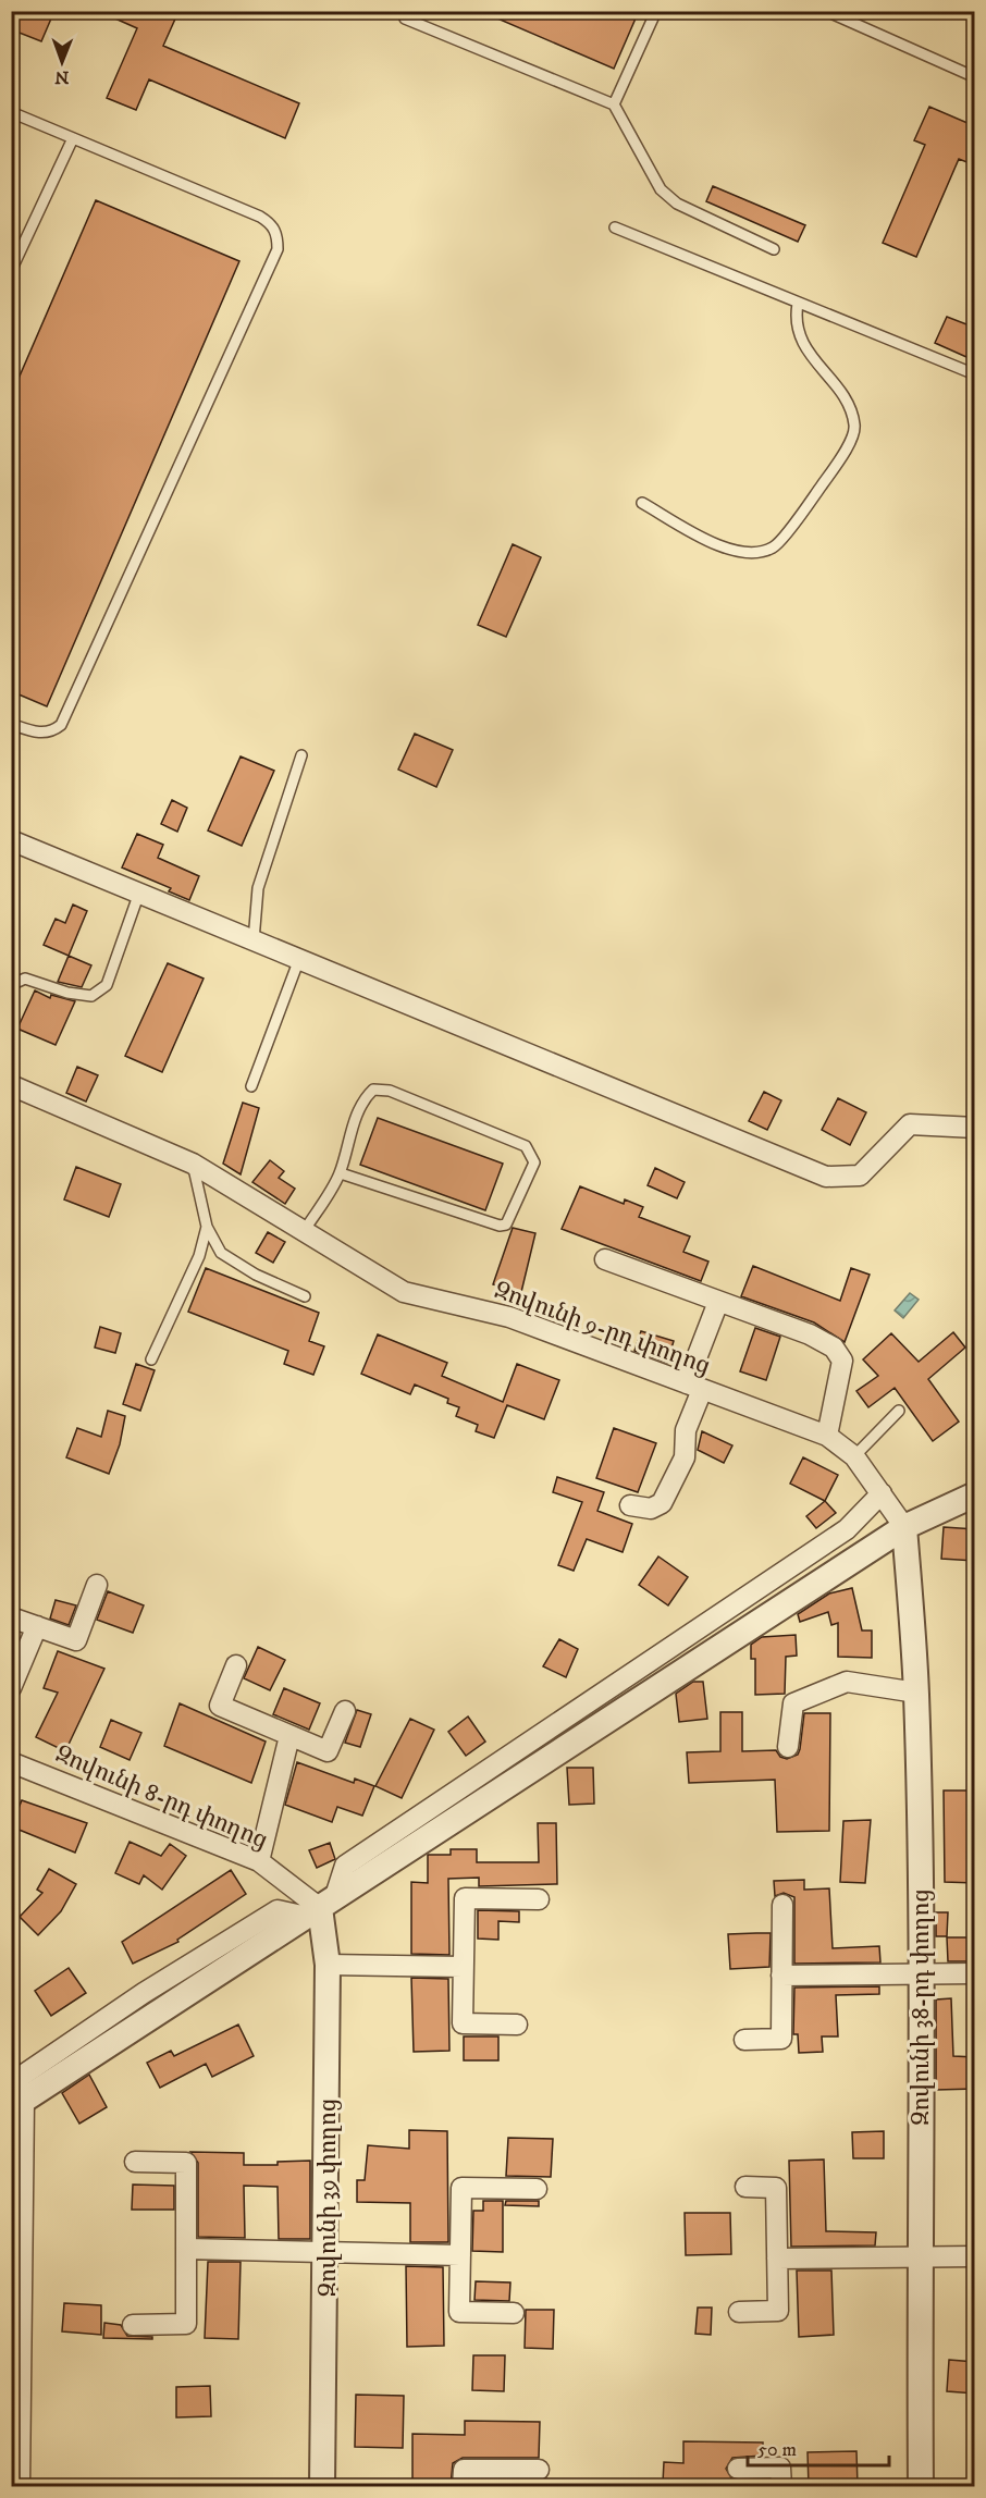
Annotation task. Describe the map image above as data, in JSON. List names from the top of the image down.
{
  "streets": {
    "street": [
      "Զովունի 9-րդ փողոց",
      "Զովունի 8-րդ փողոց",
      "Զովունի 38-րդ փողոց",
      "Զովունի 39 փողոց"
    ]
  },
  "crossings": [
    ["Զովունի 9-րդ փողոց", "Զովունի 38-րդ փողոց"],
    ["Զովունի 8-րդ փողոց", "Զովունի 39 փողոց"]
  ],
  "scale_bar": "50 m",
  "north": "bottom"
}
